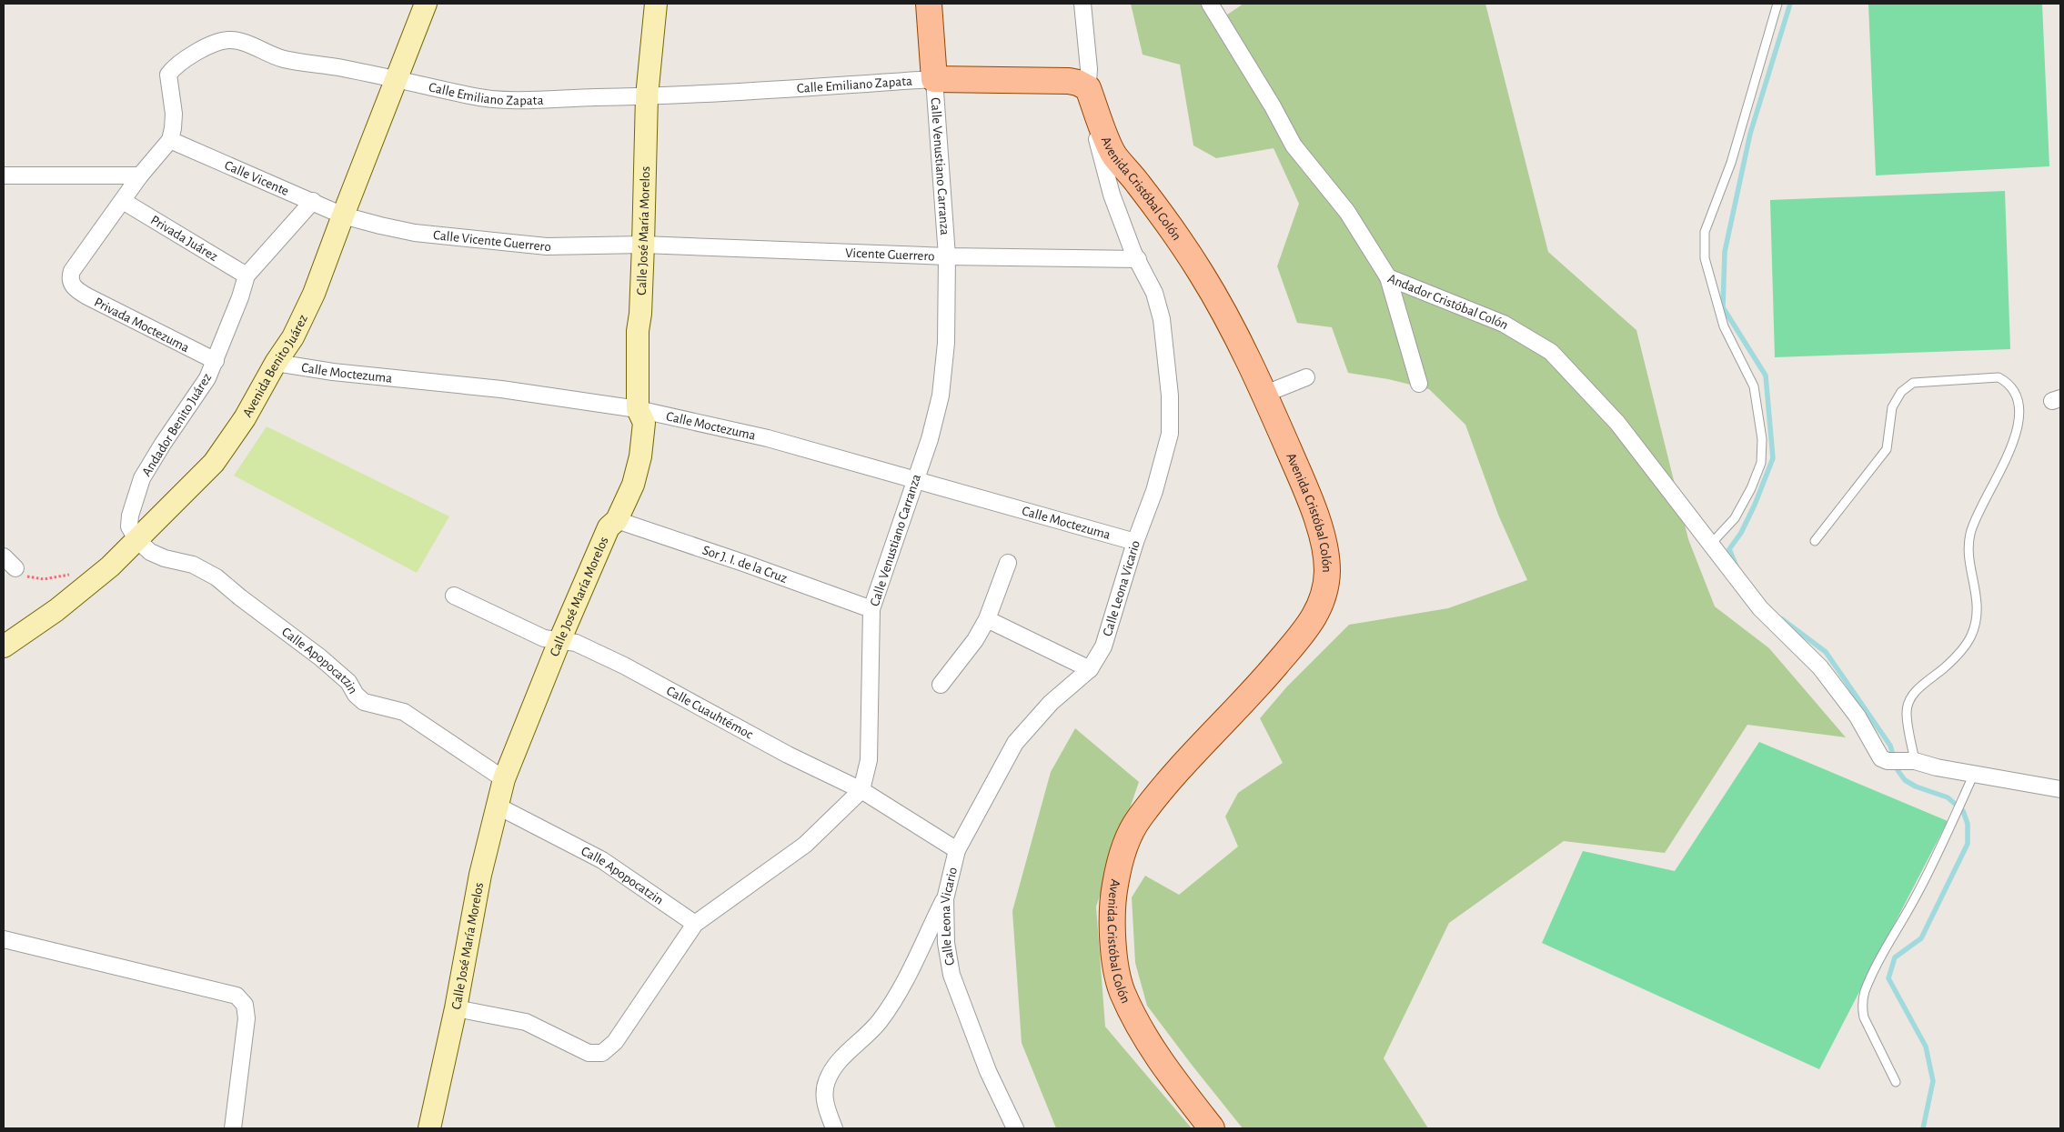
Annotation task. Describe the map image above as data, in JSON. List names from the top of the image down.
{
  "streets": {
    "main road": ["Avenida Cristóbal Colón", "Calle José María Morelos", "Avenida Benito Juárez"],
    "street": [
      "Calle Emiliano Zapata",
      "Calle Venustiano Carranza",
      "Calle Vicente",
      "Privada Juárez",
      "Calle Vicente Guerrero",
      "Vicente Guerrero",
      "Andador Cristóbal Colón",
      "Privada Moctezuma",
      "Calle Moctezuma",
      "Andador Benito Juárez",
      "Sor J. I. de la Cruz",
      "Calle Leona Vicario",
      "Calle Apopocatzin",
      "Calle Cuauhtémoc"
    ]
  },
  "crossings": [
    ["Calle Emiliano Zapata", "Calle Venustiano Carranza"],
    ["Calle Emiliano Zapata", "Calle Vicente"],
    ["Calle Emiliano Zapata", "Calle José María Morelos"],
    ["Calle Emiliano Zapata", "Avenida Benito Juárez"],
    ["Calle Venustiano Carranza", "Vicente Guerrero"],
    ["Calle Venustiano Carranza", "Calle Moctezuma"],
    ["Calle Venustiano Carranza", "Sor J. I. de la Cruz"],
    ["Calle Venustiano Carranza", "Calle Cuauhtémoc"],
    ["Calle Vicente", "Calle Vicente Guerrero"],
    ["Calle Vicente", "Avenida Benito Juárez"],
    ["Calle Vicente", "Andador Benito Juárez"],
    ["Avenida Cristóbal Colón", "Calle Leona Vicario"],
    ["Calle José María Morelos", "Calle Vicente Guerrero"],
    ["Calle José María Morelos", "Vicente Guerrero"],
    ["Calle José María Morelos", "Calle Moctezuma"],
    ["Calle José María Morelos", "Sor J. I. de la Cruz"],
    ["Calle José María Morelos", "Calle Apopocatzin"],
    ["Calle José María Morelos", "Calle Cuauhtémoc"],
    ["Privada Juárez", "Privada Moctezuma"],
    ["Privada Juárez", "Andador Benito Juárez"],
    ["Calle Vicente Guerrero", "Vicente Guerrero"],
    ["Calle Vicente Guerrero", "Avenida Benito Juárez"],
    ["Vicente Guerrero", "Calle Leona Vicario"],
    ["Privada Moctezuma", "Andador Benito Juárez"],
    ["Avenida Benito Juárez", "Calle Moctezuma"],
    ["Avenida Benito Juárez", "Andador Benito Juárez"],
    ["Avenida Benito Juárez", "Calle Apopocatzin"],
    ["Calle Moctezuma", "Calle Leona Vicario"],
    ["Andador Benito Juárez", "Calle Apopocatzin"],
    ["Calle Leona Vicario", "Calle Cuauhtémoc"]
  ]
}
